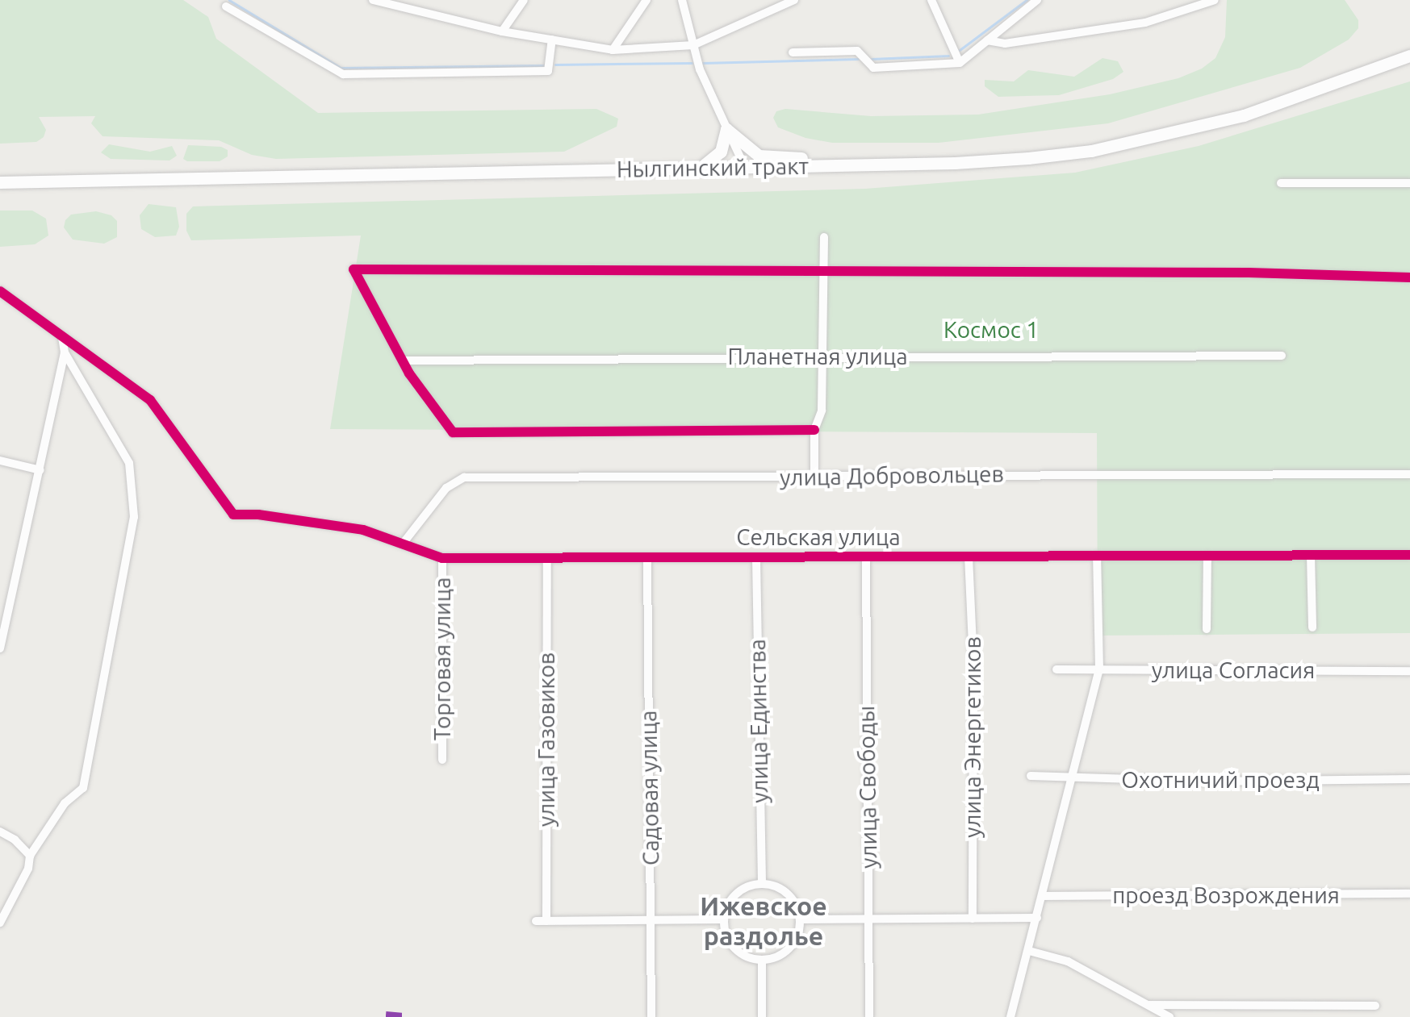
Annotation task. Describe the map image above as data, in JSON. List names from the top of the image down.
{
  "streets": {
    "main road": ["Нылгинский тракт"],
    "street": [
      "Планетная улица",
      "улица Добровольцев",
      "Сельская улица",
      "Торговая улица",
      "улица Согласия",
      "улица Единства",
      "улица Энергетиков",
      "улица Газовиков",
      "Охотничий проезд",
      "улица Свободы",
      "Садовая улица",
      "проезд Возрождения"
    ]
  },
  "crossings": [
    ["улица Добровольцев", "Сельская улица"],
    ["Сельская улица", "Торговая улица"],
    ["Сельская улица", "улица Единства"],
    ["Сельская улица", "улица Энергетиков"],
    ["Сельская улица", "улица Газовиков"],
    ["Сельская улица", "улица Свободы"],
    ["Сельская улица", "Садовая улица"],
    ["улица Газовиков", "Садовая улица"]
  ],
  "districts": ["Ижевское раздолье"],
  "parks": ["Космос 1"]
}
